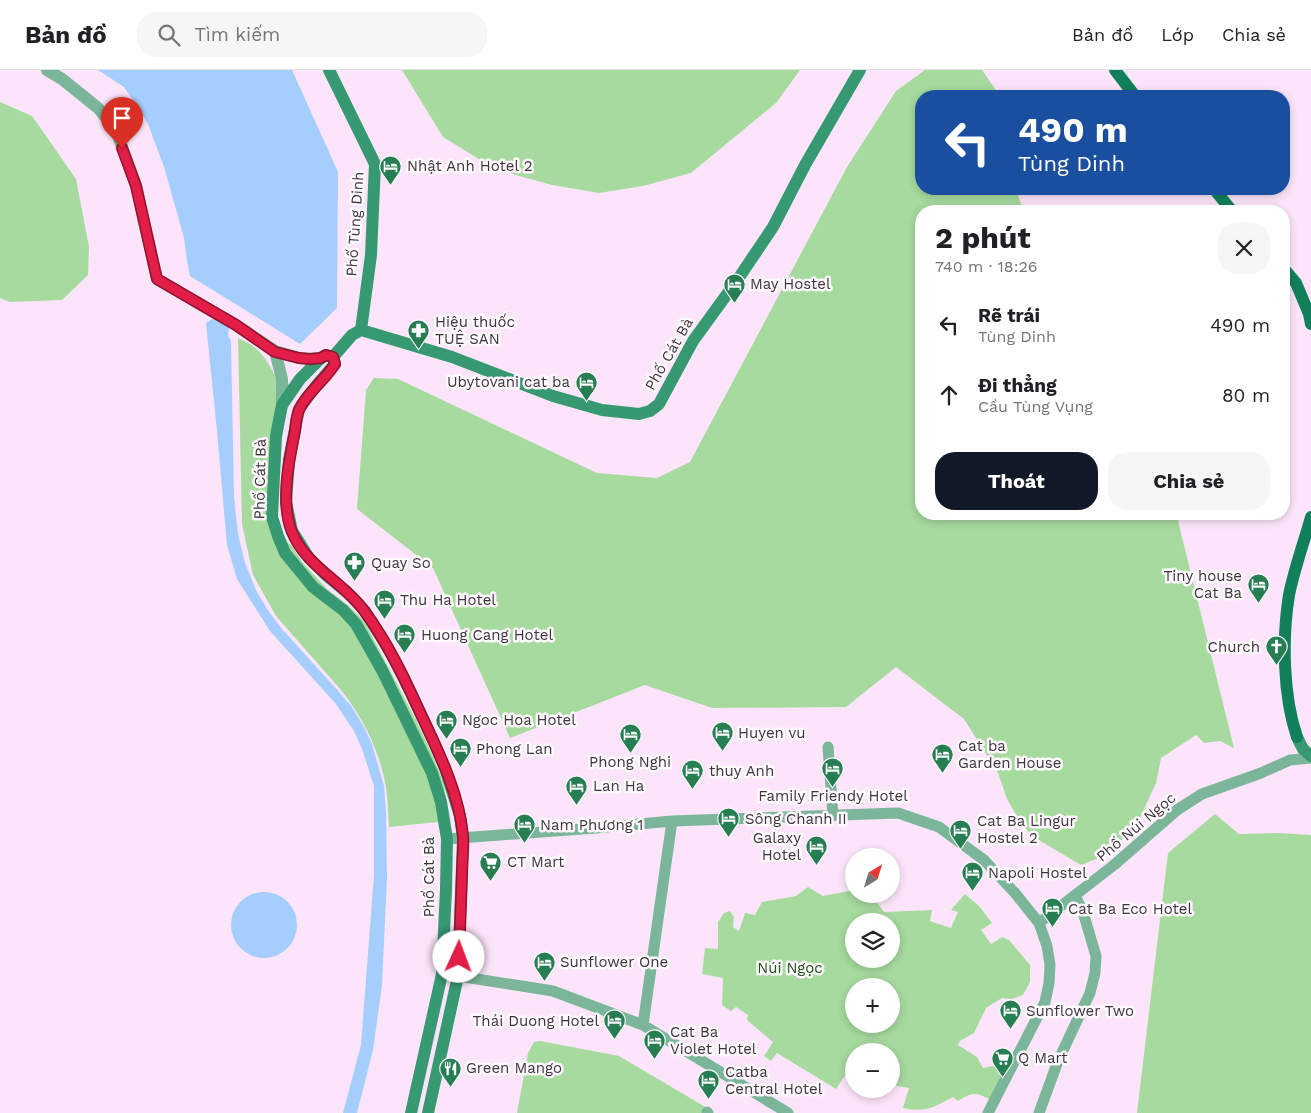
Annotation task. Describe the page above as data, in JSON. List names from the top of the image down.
{
  "streets": {
    "main road": ["Phố Tùng Dinh", "Phố Cát Bà"],
    "street": ["Phố Núi Ngọc"]
  },
  "crossings": [
    ["Phố Tùng Dinh", "Phố Cát Bà"]
  ],
  "parks": ["Núi Ngọc"],
  "places": {
    "hotel": [
      "Nhật Anh Hotel 2",
      "May Hostel",
      "Ubytovani cat ba",
      "Tiny house Cat Ba",
      "Thu Ha Hotel",
      "Huong Cang Hotel",
      "Ngoc Hoa Hotel",
      "Huyen vu",
      "Phong Nghi",
      "Phong Lan",
      "Cat ba Garden House",
      "Family Friendy Hotel",
      "thuy Anh",
      "Lan Ha",
      "Sông Chanh II",
      "Nam Phương 1",
      "Cat Ba Lingur Hostel 2",
      "Galaxy Hotel",
      "Napoli Hostel",
      "Cat Ba Eco Hotel",
      "Sunflower One",
      "Sunflower Two",
      "Thái Duong Hotel",
      "Cat Ba Violet Hotel",
      "Catba Central Hotel"
    ],
    "pharmacy": ["Hiệu thuốc TUỆ SAN", "Quay So"],
    "church": ["Church"],
    "supermarket": ["CT Mart", "Q Mart"],
    "restaurant": ["Green Mango"]
  },
  "north": "top right",
  "page": {
    "header": "Bản đồ",
    "search": "Tìm kiếm",
    "nav": ["Bản đồ", "Lớp", "Chia sẻ"],
    "turn": ["490 m", "Tùng Dinh"],
    "heading": ["2 phút", "740 m · 18:26"],
    "list": [
      {
        "name": "Rẽ trái",
        "note": "Tùng Dinh",
        "value": "490 m"
      },
      {
        "name": "Đi thẳng",
        "note": "Cầu Tùng Vụng",
        "value": "80 m"
      }
    ],
    "buttons": ["Thoát", "Chia sẻ"],
    "map_buttons": ["+", "−"]
  }
}
